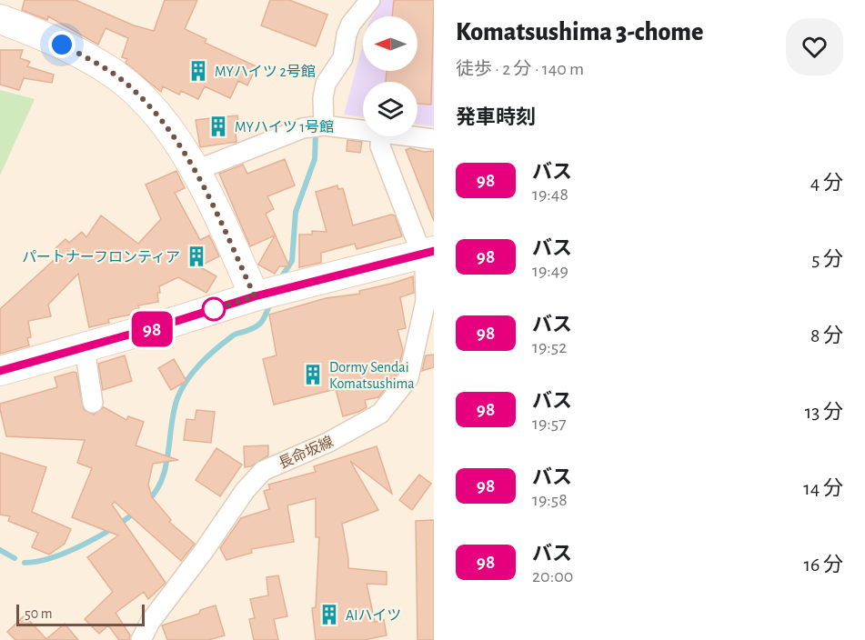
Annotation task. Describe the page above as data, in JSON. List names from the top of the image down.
{
  "streets": {
    "street": ["長命坂線"]
  },
  "places": {
    "building": [
      "MYハイツ 2号館",
      "MYハイツ 1号館",
      "パートナーフロンティア",
      "Dormy Sendai Komatsushima",
      "AIハイツ"
    ]
  },
  "lines": ["bus line 98"],
  "scale_bar": "50 m",
  "north": "left",
  "page": {
    "on_map": "98",
    "heading": [
      ["Komatsushima 3-chome", "徒歩 · 2 分 · 140 m"],
      "発車時刻"
    ],
    "list": [
      {
        "mark": "98",
        "name": "バス",
        "note": "19:48",
        "value": "4 分"
      },
      {
        "mark": "98",
        "name": "バス",
        "note": "19:49",
        "value": "5 分"
      },
      {
        "mark": "98",
        "name": "バス",
        "note": "19:52",
        "value": "8 分"
      },
      {
        "mark": "98",
        "name": "バス",
        "note": "19:57",
        "value": "13 分"
      },
      {
        "mark": "98",
        "name": "バス",
        "note": "19:58",
        "value": "14 分"
      },
      {
        "mark": "98",
        "name": "バス",
        "note": "20:00",
        "value": "16 分"
      }
    ],
    "scale": "50 m"
  }
}
